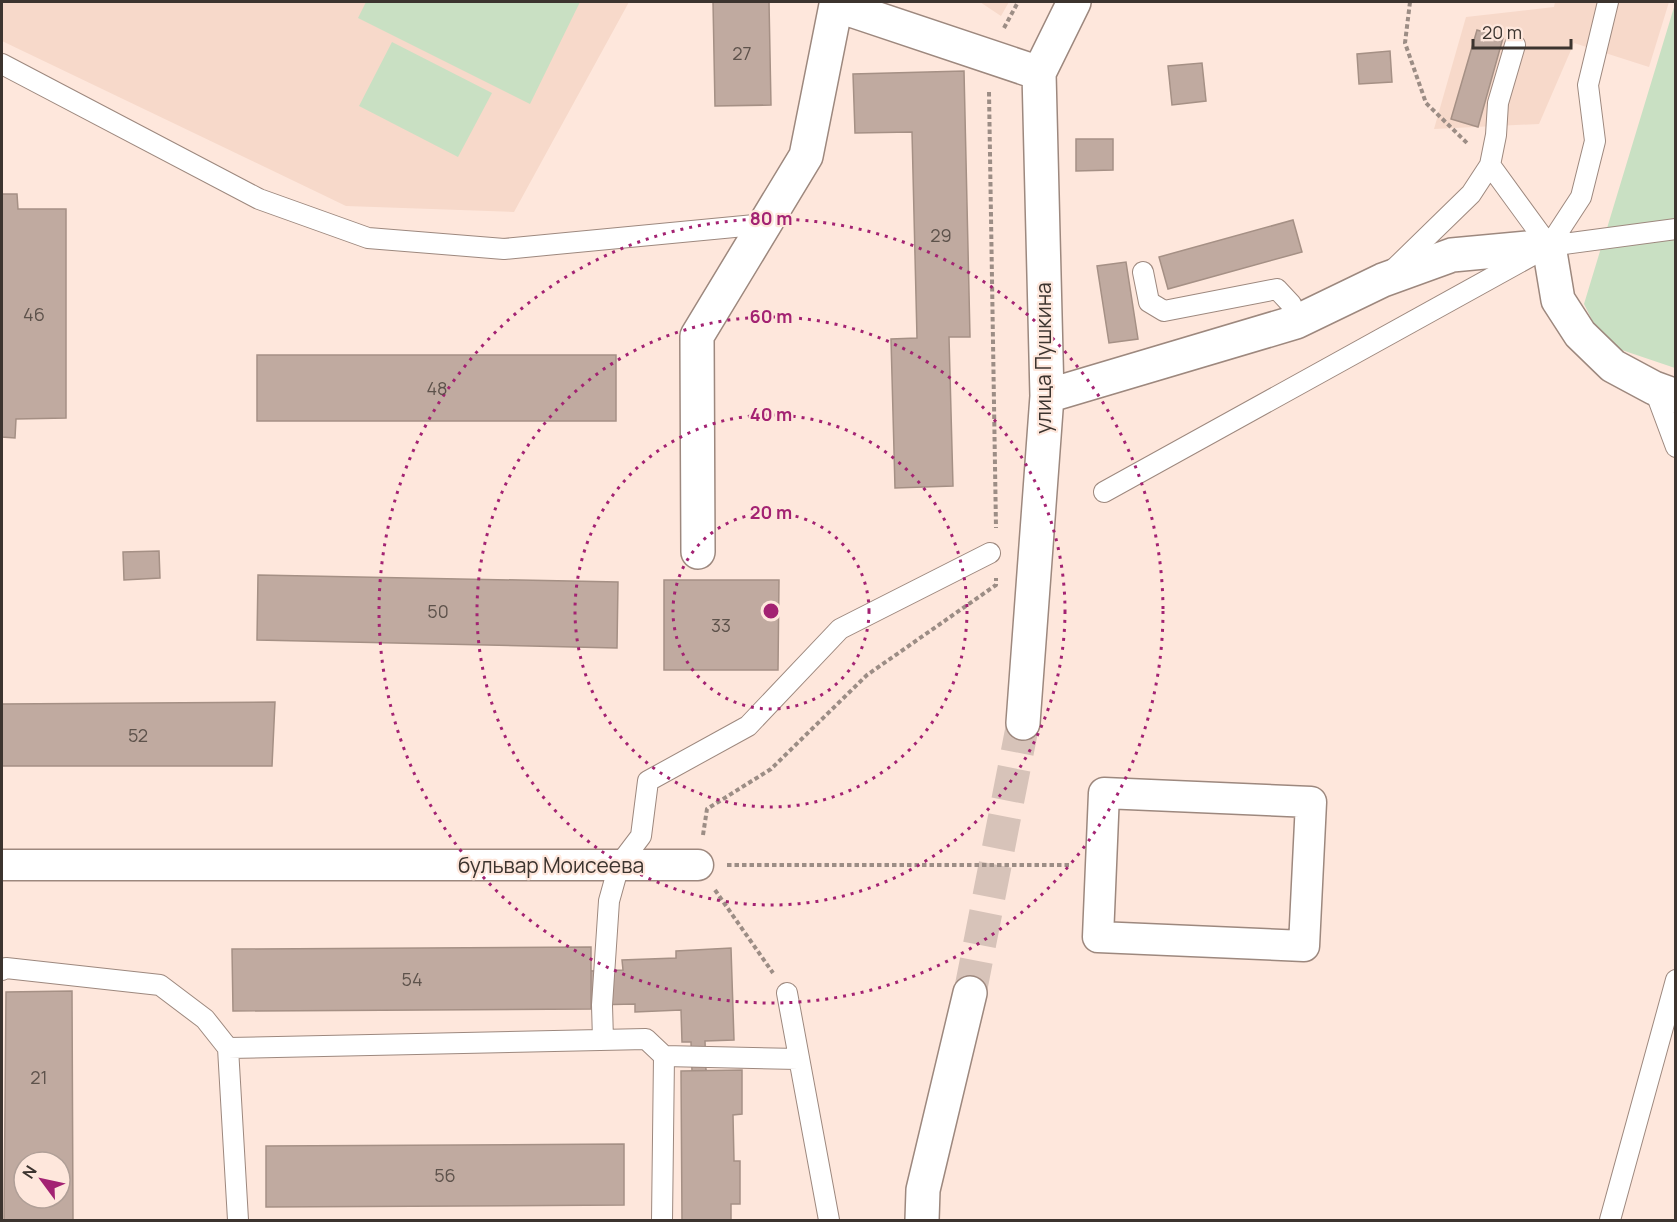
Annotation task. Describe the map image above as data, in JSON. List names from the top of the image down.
{
  "streets": {
    "street": ["улица Пушкина", "бульвар Моисеева"]
  },
  "house_numbers": [
    "27",
    "29",
    "46",
    "48",
    "50",
    "33",
    "52",
    "54",
    "21",
    "56"
  ],
  "scale_bar": "20 m",
  "north": "top left",
  "rings": [
    "80 m",
    "60 m",
    "40 m",
    "20 m"
  ]
}
